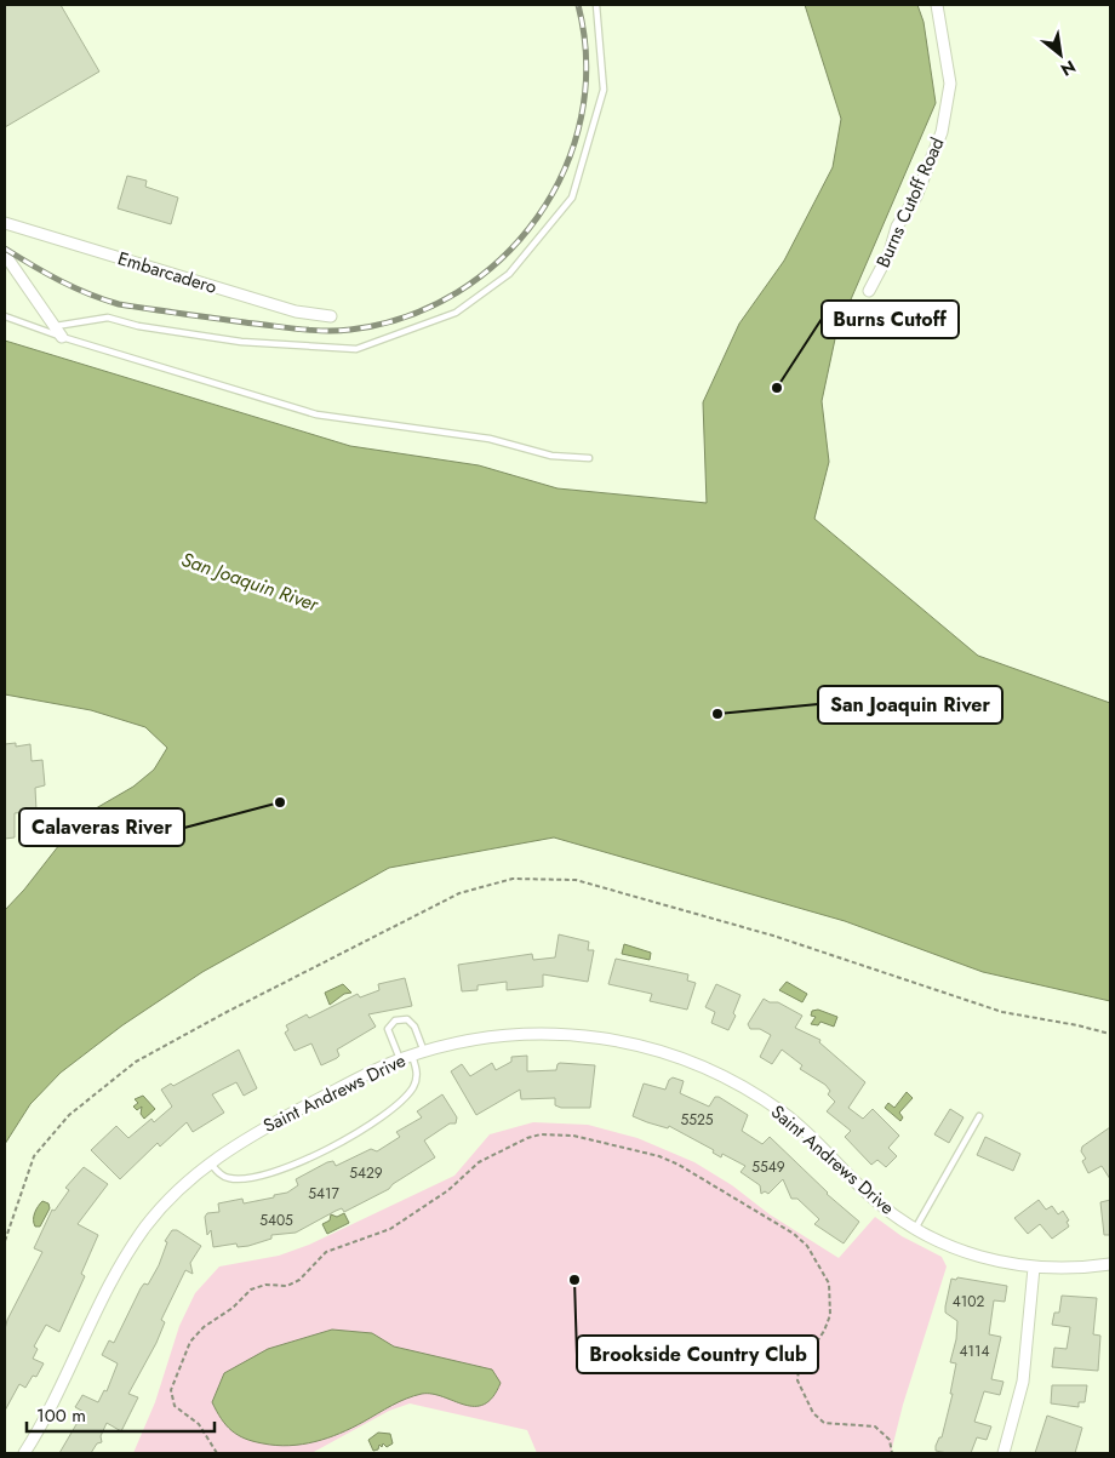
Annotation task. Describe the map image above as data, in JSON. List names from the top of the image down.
{
  "streets": {
    "street": ["Burns Cutoff Road", "Embarcadero", "Saint Andrews Drive"]
  },
  "water": ["San Joaquin River"],
  "places": [
    "Burns Cutoff",
    "San Joaquin River",
    "Calaveras River",
    "Brookside Country Club"
  ],
  "house_numbers": [
    "5525",
    "5549",
    "5429",
    "5417",
    "5405",
    "4102",
    "4114"
  ],
  "scale_bar": "100 m",
  "north": "bottom right"
}
